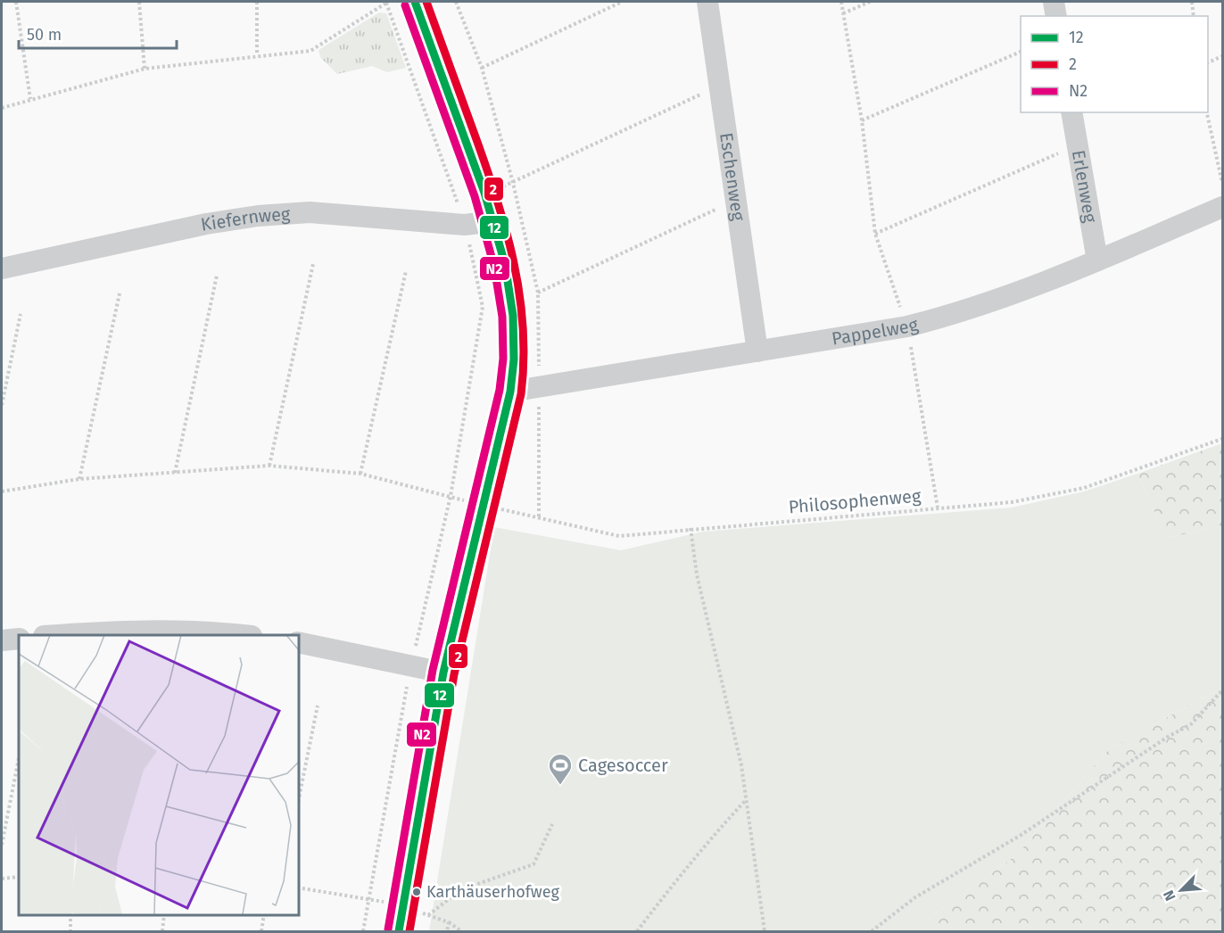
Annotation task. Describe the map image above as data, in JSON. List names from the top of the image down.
{
  "streets": {
    "street": [
      "Eschenweg",
      "Erlenweg",
      "Kiefernweg",
      "Pappelweg"
    ],
    "path": ["Philosophenweg"]
  },
  "crossings": [
    ["Eschenweg", "Pappelweg"],
    ["Erlenweg", "Pappelweg"]
  ],
  "places": {
    "sports": ["Cagesoccer"],
    "other": ["Karthäuserhofweg"]
  },
  "lines": ["transit line 12", "transit line 2", "transit line N2"],
  "legend": ["12", "2", "N2"],
  "scale_bar": "50 m",
  "north": "bottom left"
}
